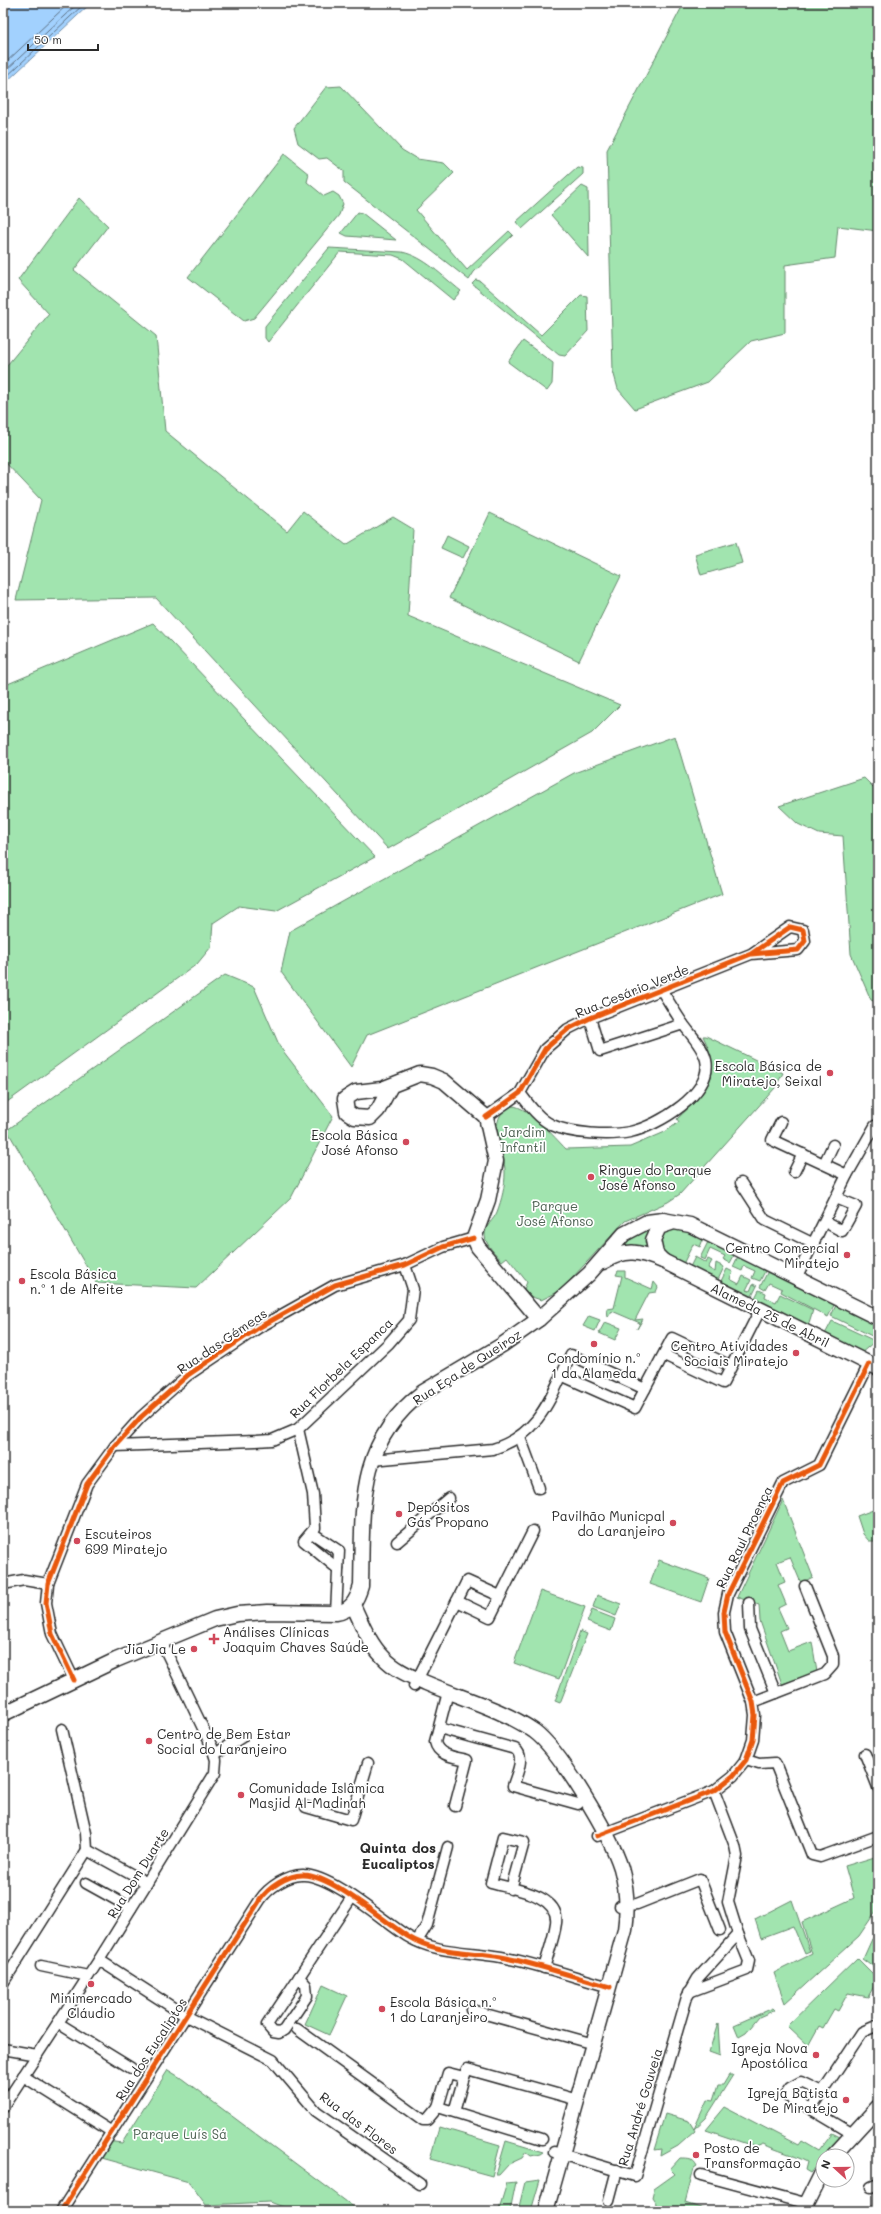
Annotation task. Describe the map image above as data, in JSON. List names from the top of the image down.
{
  "streets": {
    "main road": ["Alameda 25 de Abril", "Rua Eça de Queiroz"],
    "street": [
      "Rua Cesário Verde",
      "Rua das Gémeas",
      "Rua Florbela Espanca",
      "Rua Raul Proença",
      "Rua Dom Duarte",
      "Rua dos Eucaliptos",
      "Rua André Gouveia",
      "Rua das Flores"
    ]
  },
  "crossings": [
    ["Alameda 25 de Abril", "Rua Eça de Queiroz"],
    ["Alameda 25 de Abril", "Rua Raul Proença"],
    ["Rua das Gémeas", "Rua Florbela Espanca"],
    ["Rua Dom Duarte", "Rua das Flores"],
    ["Rua dos Eucaliptos", "Rua das Flores"]
  ],
  "districts": ["Quinta dos Eucaliptos"],
  "parks": ["Jardim Infantil", "Parque José Afonso", "Parque Luís Sá"],
  "places": {
    "other": [
      "Escola Básica de Miratejo, Seixal",
      "Escola Básica José Afonso",
      "Ringue do Parque José Afonso",
      "Centro Comercial Miratejo",
      "Escola Básica n.º 1 de Alfeite",
      "Condomínio n.º 1 da Alameda",
      "Centro Atividades Sociais Miratejo",
      "Depósitos Gás Propano",
      "Pavilhão Municpal do Laranjeiro",
      "Escuteiros 699 Miratejo",
      "Jia Jia Le",
      "Centro de Bem Estar Social do Laranjeiro",
      "Comunidade Islâmica Masjid Al-Madinah",
      "Minimercado Cláudio",
      "Escola Básica n.º 1 do Laranjeiro",
      "Igreja Nova Apostólica",
      "Igreja Batista De Miratejo",
      "Posto de Transformação"
    ],
    "health": ["Análises Clínicas Joaquim Chaves Saúde"]
  },
  "scale_bar": "50 m",
  "north": "left"
}
